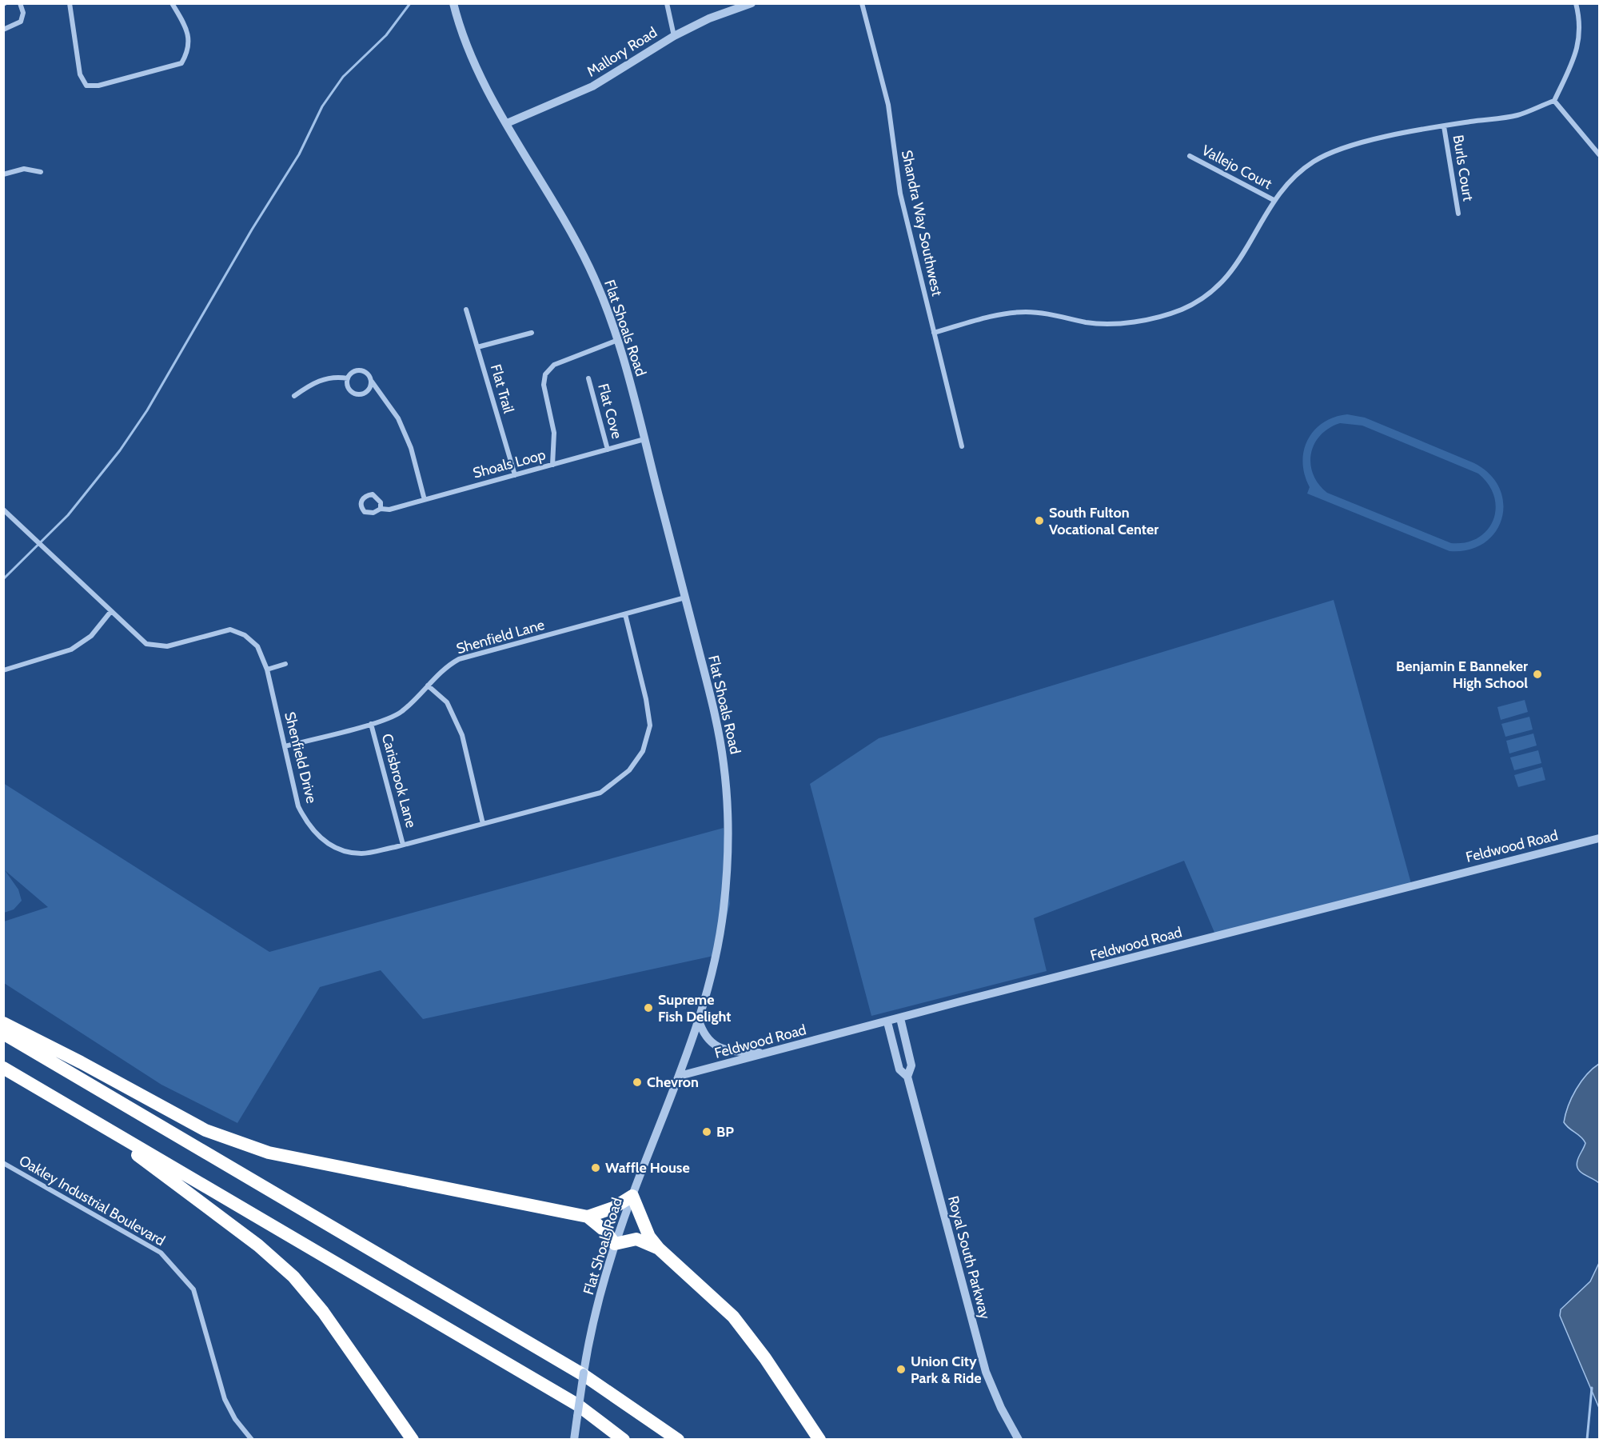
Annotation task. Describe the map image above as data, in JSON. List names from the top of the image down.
{
  "streets": {
    "street": [
      "Mallory Road",
      "Vallejo Court",
      "Burls Court",
      "Shandra Way Southwest",
      "Flat Shoals Road",
      "Flat Trail",
      "Flat Cove",
      "Shoals Loop",
      "Shenfield Lane",
      "Shenfield Drive",
      "Carisbrook Lane",
      "Feldwood Road",
      "Oakley Industrial Boulevard",
      "Royal South Parkway"
    ]
  },
  "crossings": [
    ["Mallory Road", "Flat Shoals Road"],
    ["Flat Shoals Road", "Shoals Loop"],
    ["Flat Shoals Road", "Shenfield Lane"],
    ["Flat Shoals Road", "Feldwood Road"],
    ["Flat Trail", "Shoals Loop"],
    ["Flat Cove", "Shoals Loop"],
    ["Shenfield Lane", "Shenfield Drive"],
    ["Shenfield Lane", "Carisbrook Lane"],
    ["Shenfield Drive", "Carisbrook Lane"],
    ["Feldwood Road", "Royal South Parkway"]
  ],
  "places": [
    "South Fulton Vocational Center",
    "Benjamin E Banneker High School",
    "Supreme Fish Delight",
    "Chevron",
    "BP",
    "Waffle House",
    "Union City Park & Ride"
  ]
}
